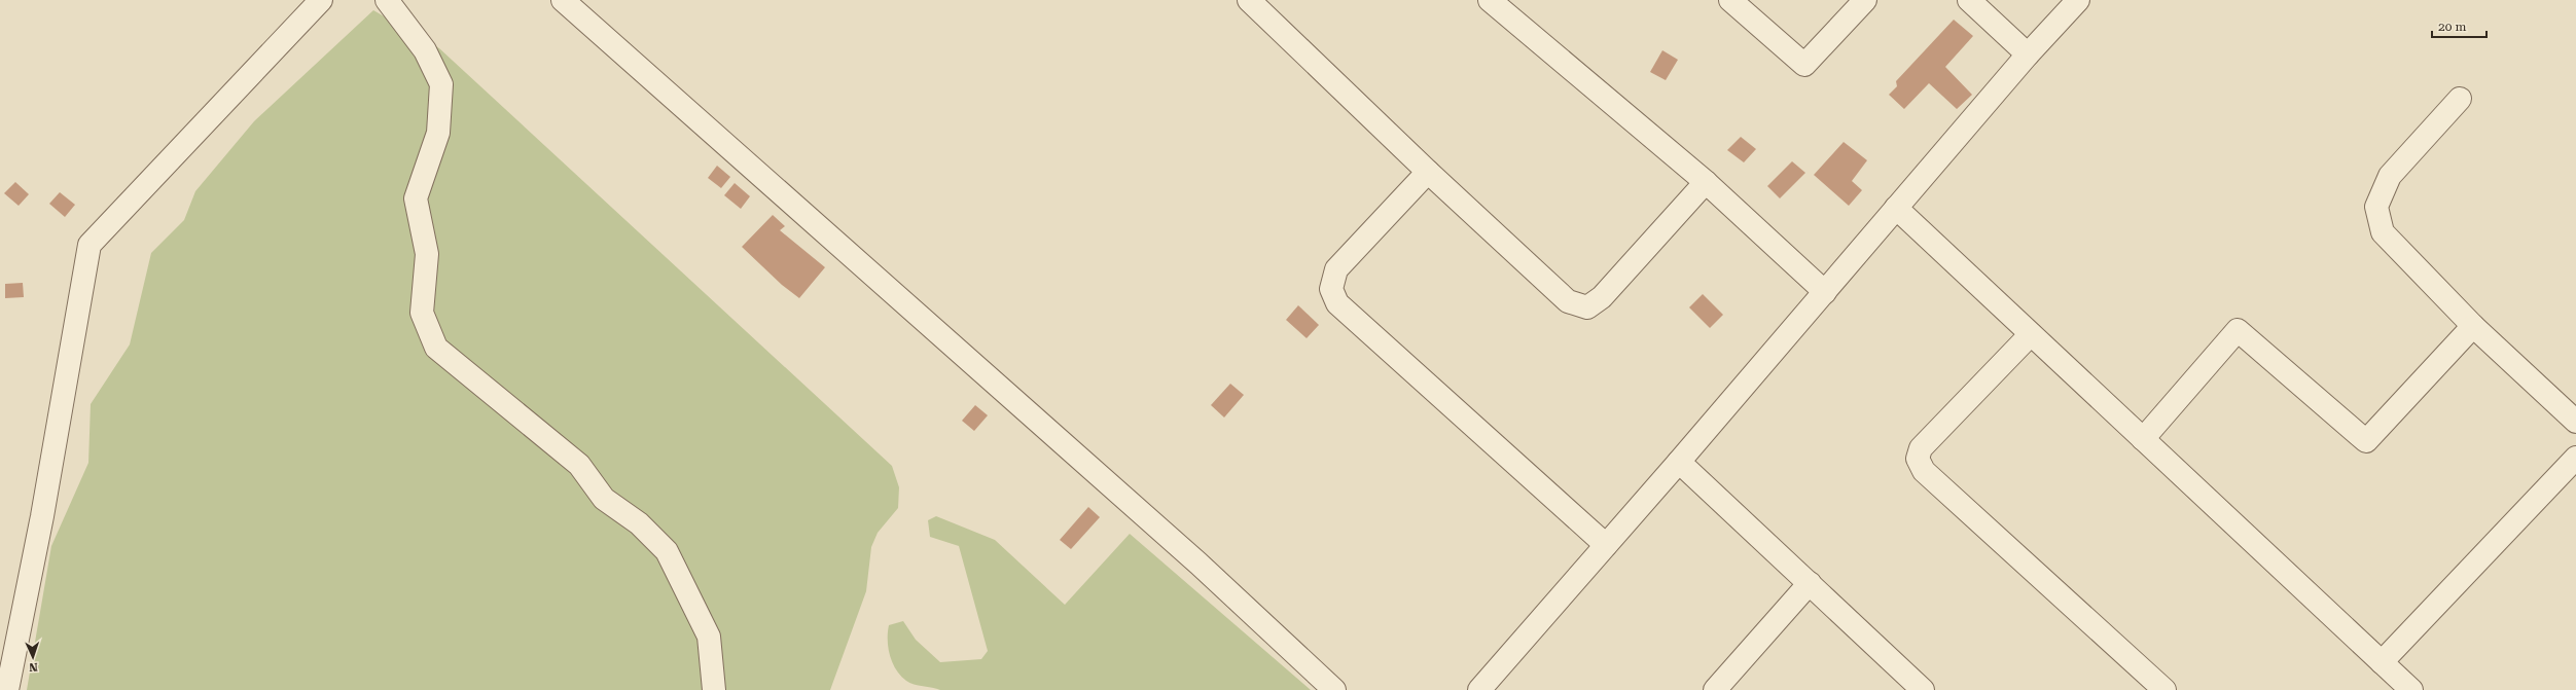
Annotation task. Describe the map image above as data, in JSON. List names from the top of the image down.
{
  "scale_bar": "20 m",
  "north": "bottom"
}
